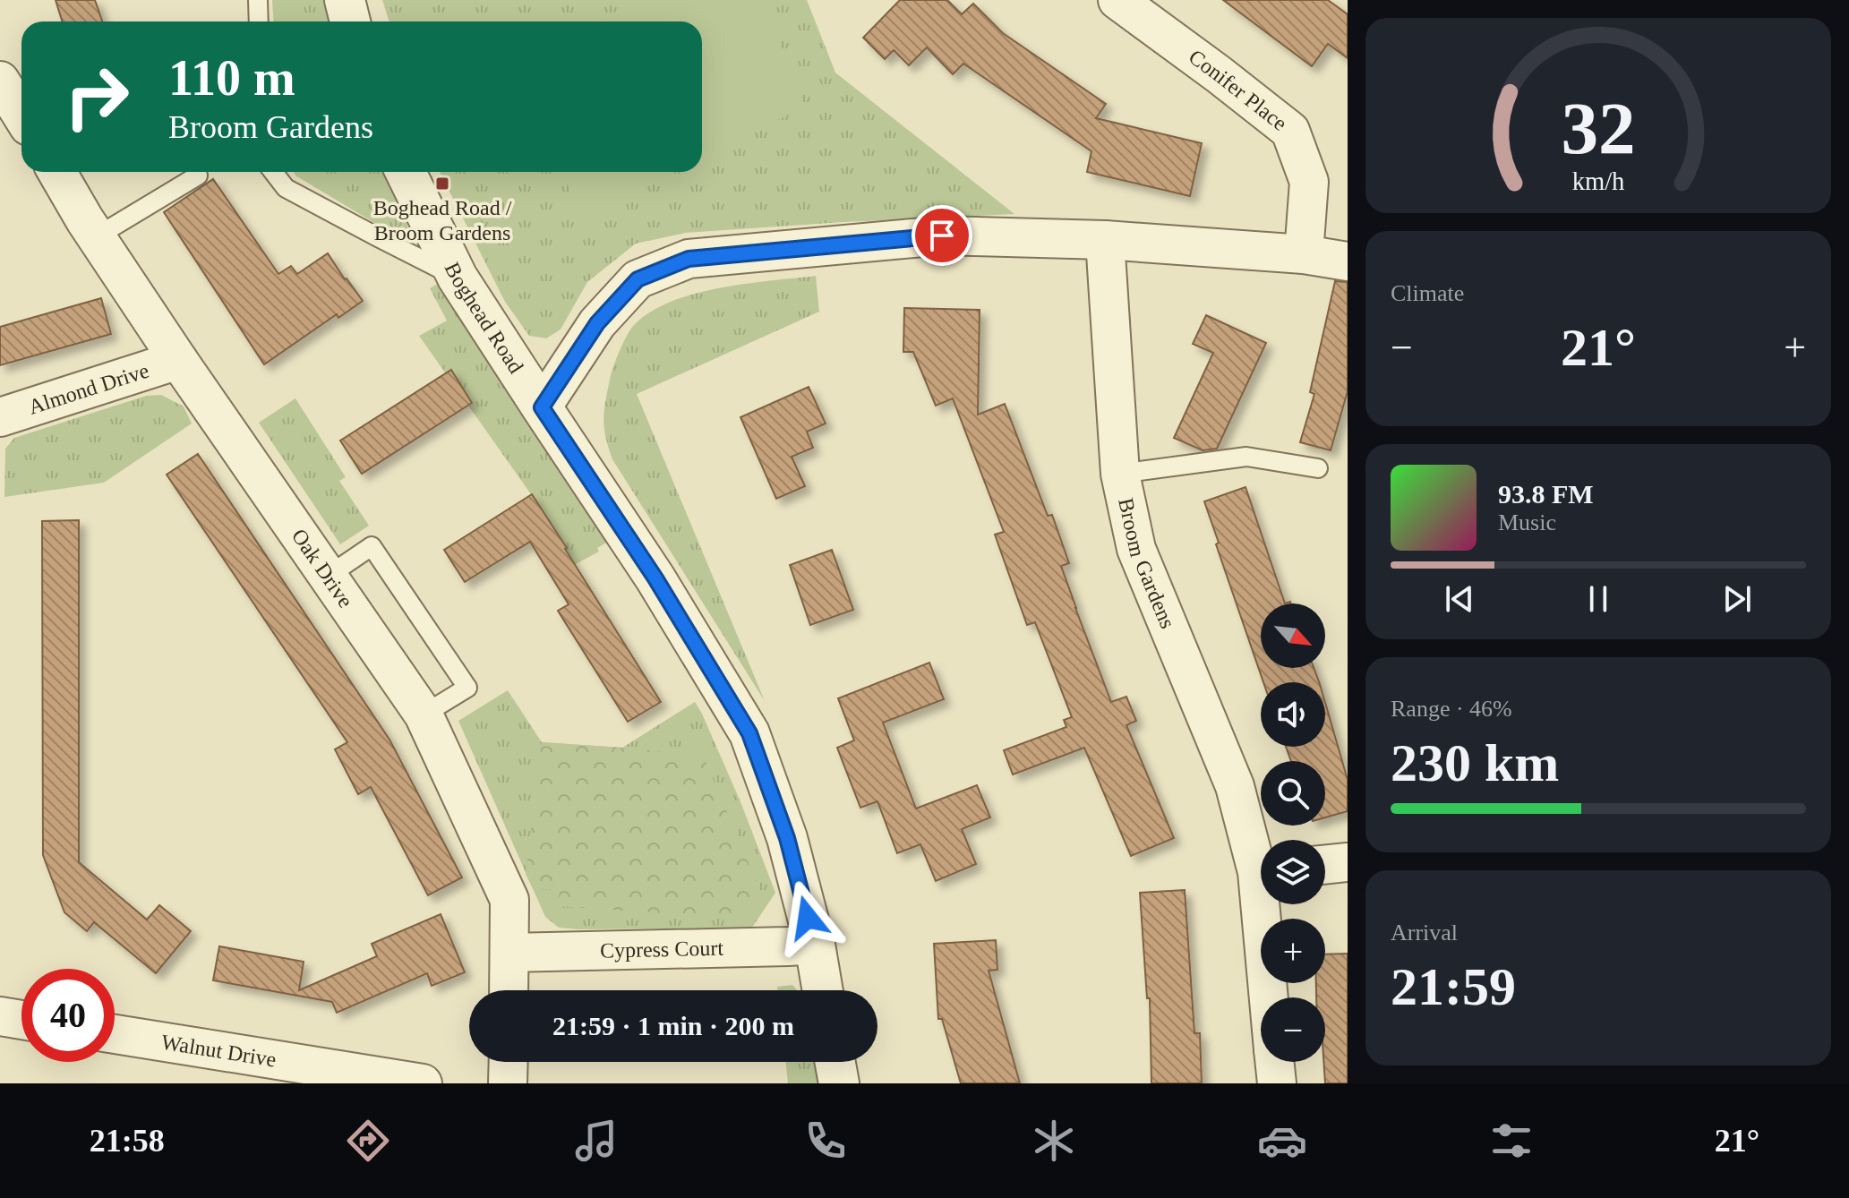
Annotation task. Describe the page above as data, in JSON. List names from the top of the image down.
{
  "streets": {
    "street": [
      "Conifer Place",
      "Boghead Road",
      "Almond Drive",
      "Broom Gardens",
      "Oak Drive",
      "Cypress Court",
      "Walnut Drive"
    ]
  },
  "crossings": [
    ["Boghead Road", "Cypress Court"],
    ["Almond Drive", "Oak Drive"],
    ["Oak Drive", "Cypress Court"]
  ],
  "places": {
    "transit": ["Boghead Road / Broom Gardens"]
  },
  "north": "bottom right",
  "page": {
    "turn": ["110 m", "Broom Gardens"],
    "tile": [
      "Climate",
      ["Range · 46%", "230 km"],
      ["Arrival", "21:59"]
    ],
    "heat": ["−", "21°", "+"],
    "song": ["93.8 FM", "Music"],
    "map_buttons": ["+", "−"],
    "limit": "40",
    "trip": "21:59 · 1 min · 200 m",
    "tabs": ["21:58", "21°"],
    "gauge": ["32", "km/h"]
  }
}
